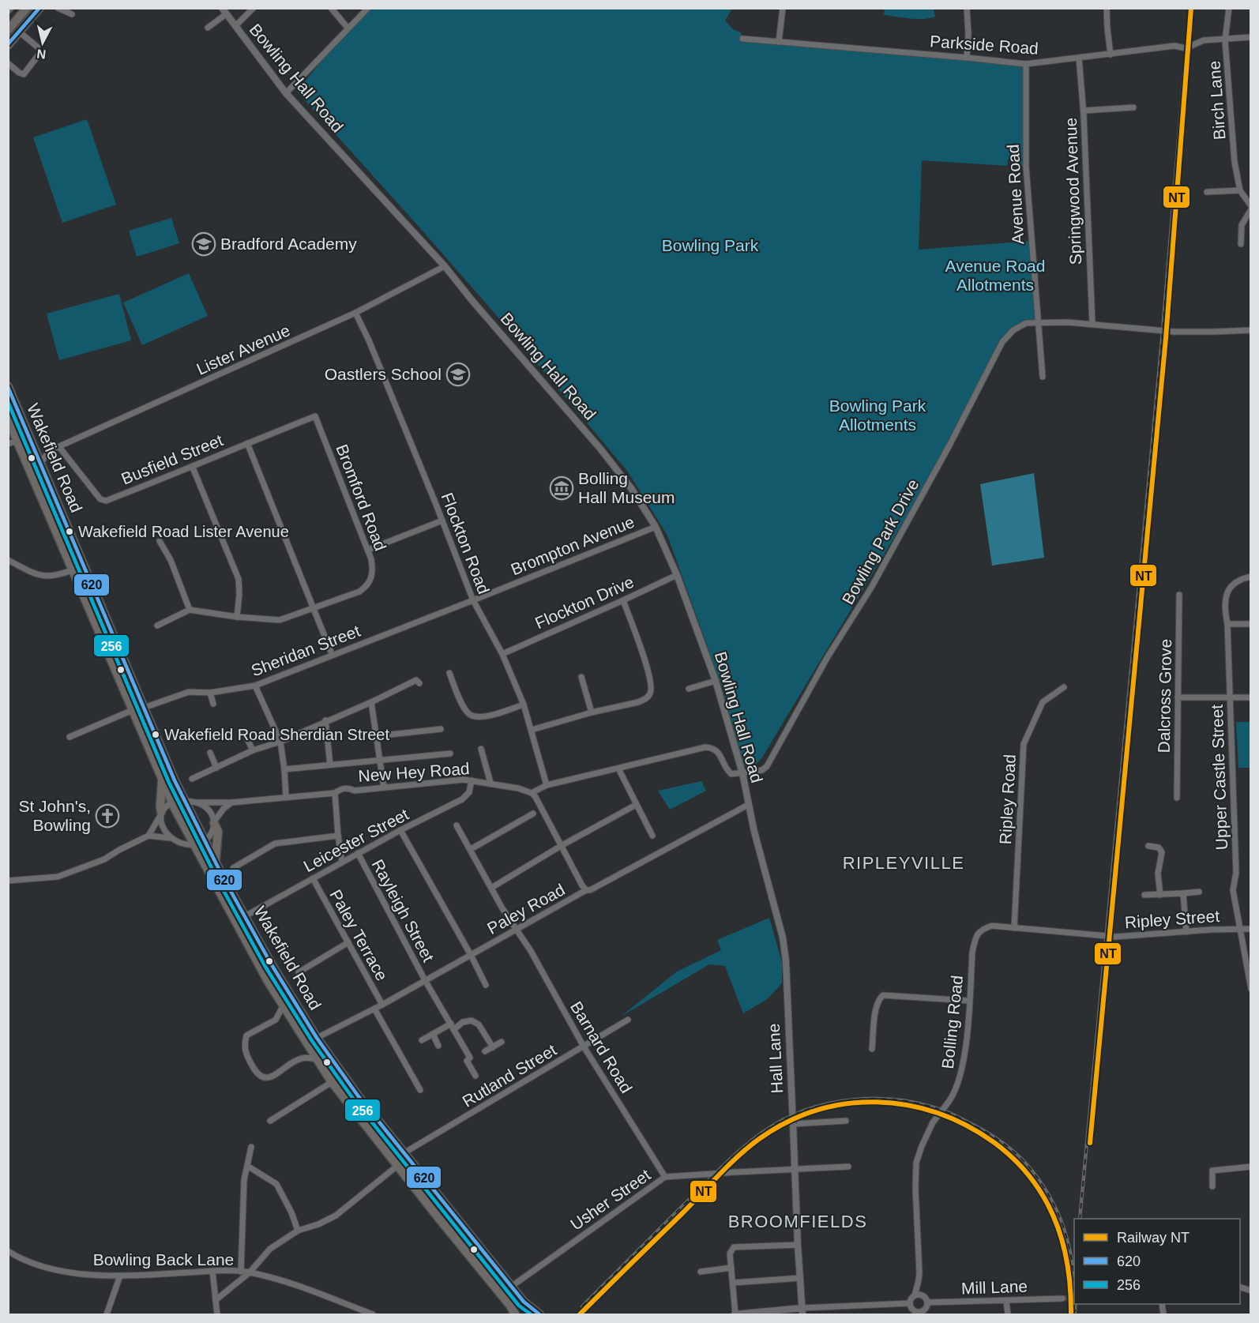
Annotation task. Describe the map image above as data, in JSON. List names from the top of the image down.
{
  "streets": {
    "main road": ["Wakefield Road"],
    "street": [
      "Parkside Road",
      "Bowling Hall Road",
      "Birch Lane",
      "Springwood Avenue",
      "Avenue Road",
      "Lister Avenue",
      "Busfield Street",
      "Bromford Road",
      "Bowling Park Drive",
      "Flockton Road",
      "Brompton Avenue",
      "Flockton Drive",
      "Sheridan Street",
      "Dalcross Grove",
      "New Hey Road",
      "Upper Castle Street",
      "Ripley Road",
      "Leicester Street",
      "Paley Road",
      "Rayleigh Street",
      "Ripley Street",
      "Paley Terrace",
      "Bolling Road",
      "Barnard Road",
      "Hall Lane",
      "Rutland Street",
      "Usher Street",
      "Bowling Back Lane",
      "Mill Lane"
    ]
  },
  "crossings": [
    ["Parkside Road", "Birch Lane"],
    ["Parkside Road", "Springwood Avenue"],
    ["Parkside Road", "Avenue Road"],
    ["Bowling Hall Road", "Lister Avenue"],
    ["Bowling Hall Road", "Bowling Park Drive"],
    ["Bowling Hall Road", "Brompton Avenue"],
    ["Bowling Hall Road", "Flockton Drive"],
    ["Bowling Hall Road", "Paley Road"],
    ["Bowling Hall Road", "Hall Lane"],
    ["Springwood Avenue", "Bowling Park Drive"],
    ["Avenue Road", "Bowling Park Drive"],
    ["Lister Avenue", "Wakefield Road"],
    ["Lister Avenue", "Busfield Street"],
    ["Lister Avenue", "Flockton Road"],
    ["Wakefield Road", "Sheridan Street"],
    ["Wakefield Road", "New Hey Road"],
    ["Wakefield Road", "Leicester Street"],
    ["Wakefield Road", "Paley Road"],
    ["Wakefield Road", "Rutland Street"],
    ["Wakefield Road", "Usher Street"],
    ["Busfield Street", "Bromford Road"],
    ["Flockton Road", "Brompton Avenue"],
    ["Flockton Road", "Flockton Drive"],
    ["Flockton Road", "Sheridan Street"],
    ["Brompton Avenue", "Sheridan Street"],
    ["New Hey Road", "Leicester Street"],
    ["Upper Castle Street", "Ripley Street"],
    ["Ripley Road", "Ripley Street"],
    ["Leicester Street", "Rayleigh Street"],
    ["Leicester Street", "Paley Terrace"],
    ["Paley Road", "Rayleigh Street"],
    ["Paley Road", "Paley Terrace"],
    ["Paley Road", "Barnard Road"],
    ["Paley Road", "Hall Lane"],
    ["Ripley Street", "Bolling Road"],
    ["Bolling Road", "Mill Lane"],
    ["Barnard Road", "Rutland Street"],
    ["Barnard Road", "Usher Street"],
    ["Hall Lane", "Usher Street"]
  ],
  "districts": ["RIPLEYVILLE", "BROOMFIELDS"],
  "parks": ["Bowling Park", "Avenue Road Allotments", "Bowling Park Allotments"],
  "places": {
    "school or university": ["Bradford Academy", "Oastlers School"],
    "museum": ["Bolling Hall Museum"],
    "other": ["Wakefield Road Lister Avenue", "Wakefield Road Sherdian Street"],
    "church": ["St John's, Bowling"]
  },
  "lines": ["rail line NT", "transit line 620", "transit line 256"],
  "legend": ["Railway NT", "620", "256"],
  "north": "bottom"
}
